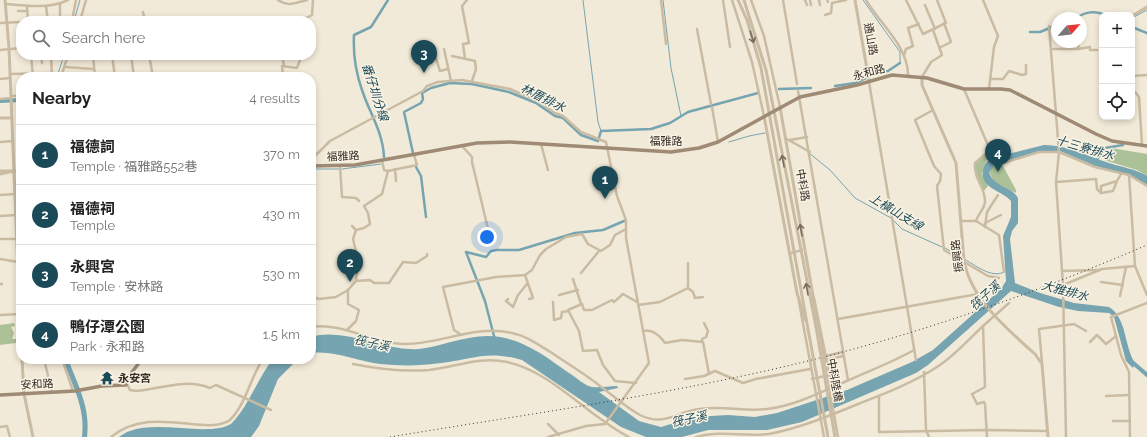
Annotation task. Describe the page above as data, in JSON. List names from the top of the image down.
{
  "streets": {
    "main road": ["永和路", "福雅路", "安和路"],
    "street": [
      "通山路",
      "中科路",
      "振興路",
      "中科陸橋"
    ]
  },
  "crossings": [
    ["通山路", "永和路"],
    ["永和路", "福雅路"],
    ["永和路", "中科路"],
    ["永和路", "振興路"],
    ["福雅路", "中科路"],
    ["中科路", "中科陸橋"]
  ],
  "water": [
    "番仔圳分線",
    "林厝排水",
    "十三寮排水",
    "上橫山支線",
    "大雅排水",
    "筏子溪"
  ],
  "places": {
    "temple": ["永安宮"]
  },
  "north": "top right",
  "page": {
    "map_buttons": ["+", "−"],
    "search": "Search here",
    "pins": [
      "3",
      "4",
      "1",
      "2"
    ],
    "heading": ["Nearby", "4 results"],
    "list": [
      {
        "mark": "1",
        "name": "福德詞",
        "note": "Temple · 福雅路552巷",
        "value": "370 m"
      },
      {
        "mark": "2",
        "name": "福德祠",
        "note": "Temple",
        "value": "430 m"
      },
      {
        "mark": "3",
        "name": "永興宮",
        "note": "Temple · 安林路",
        "value": "530 m"
      },
      {
        "mark": "4",
        "name": "鴨仔潭公園",
        "note": "Park · 永和路",
        "value": "1.5 km"
      }
    ]
  }
}
